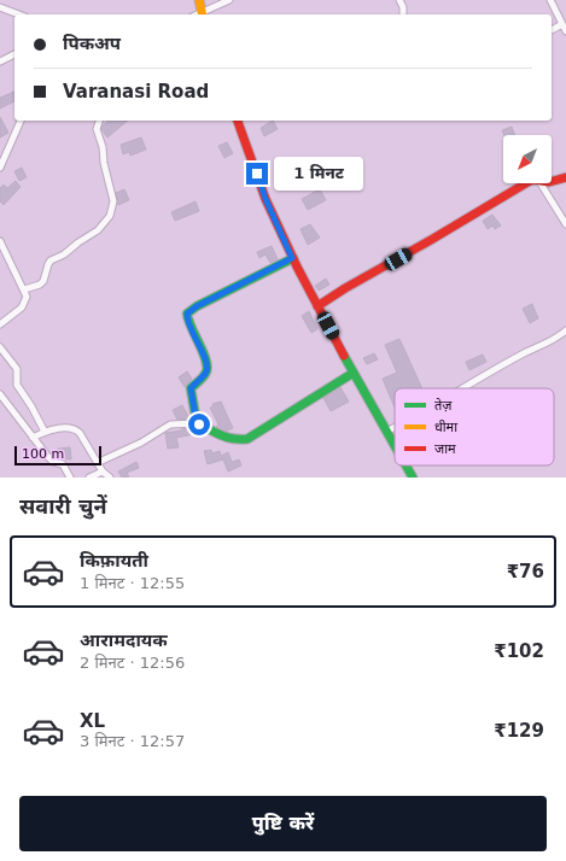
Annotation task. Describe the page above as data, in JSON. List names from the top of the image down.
{
  "legend": ["तेज़", "धीमा", "जाम"],
  "scale_bar": "100 m",
  "north": "bottom left",
  "page": {
    "banner": ["पिकअप", "Varanasi Road"],
    "bubble": "1 मिनट",
    "scale": "100 m",
    "heading": "सवारी चुनें",
    "list": [
      {
        "name": "किफ़ायती",
        "note": "1 मिनट · 12:55",
        "value": "₹76"
      },
      {
        "name": "आरामदायक",
        "note": "2 मिनट · 12:56",
        "value": "₹102"
      },
      {
        "name": "XL",
        "note": "3 मिनट · 12:57",
        "value": "₹129"
      }
    ],
    "buttons": "पुष्टि करें"
  }
}
